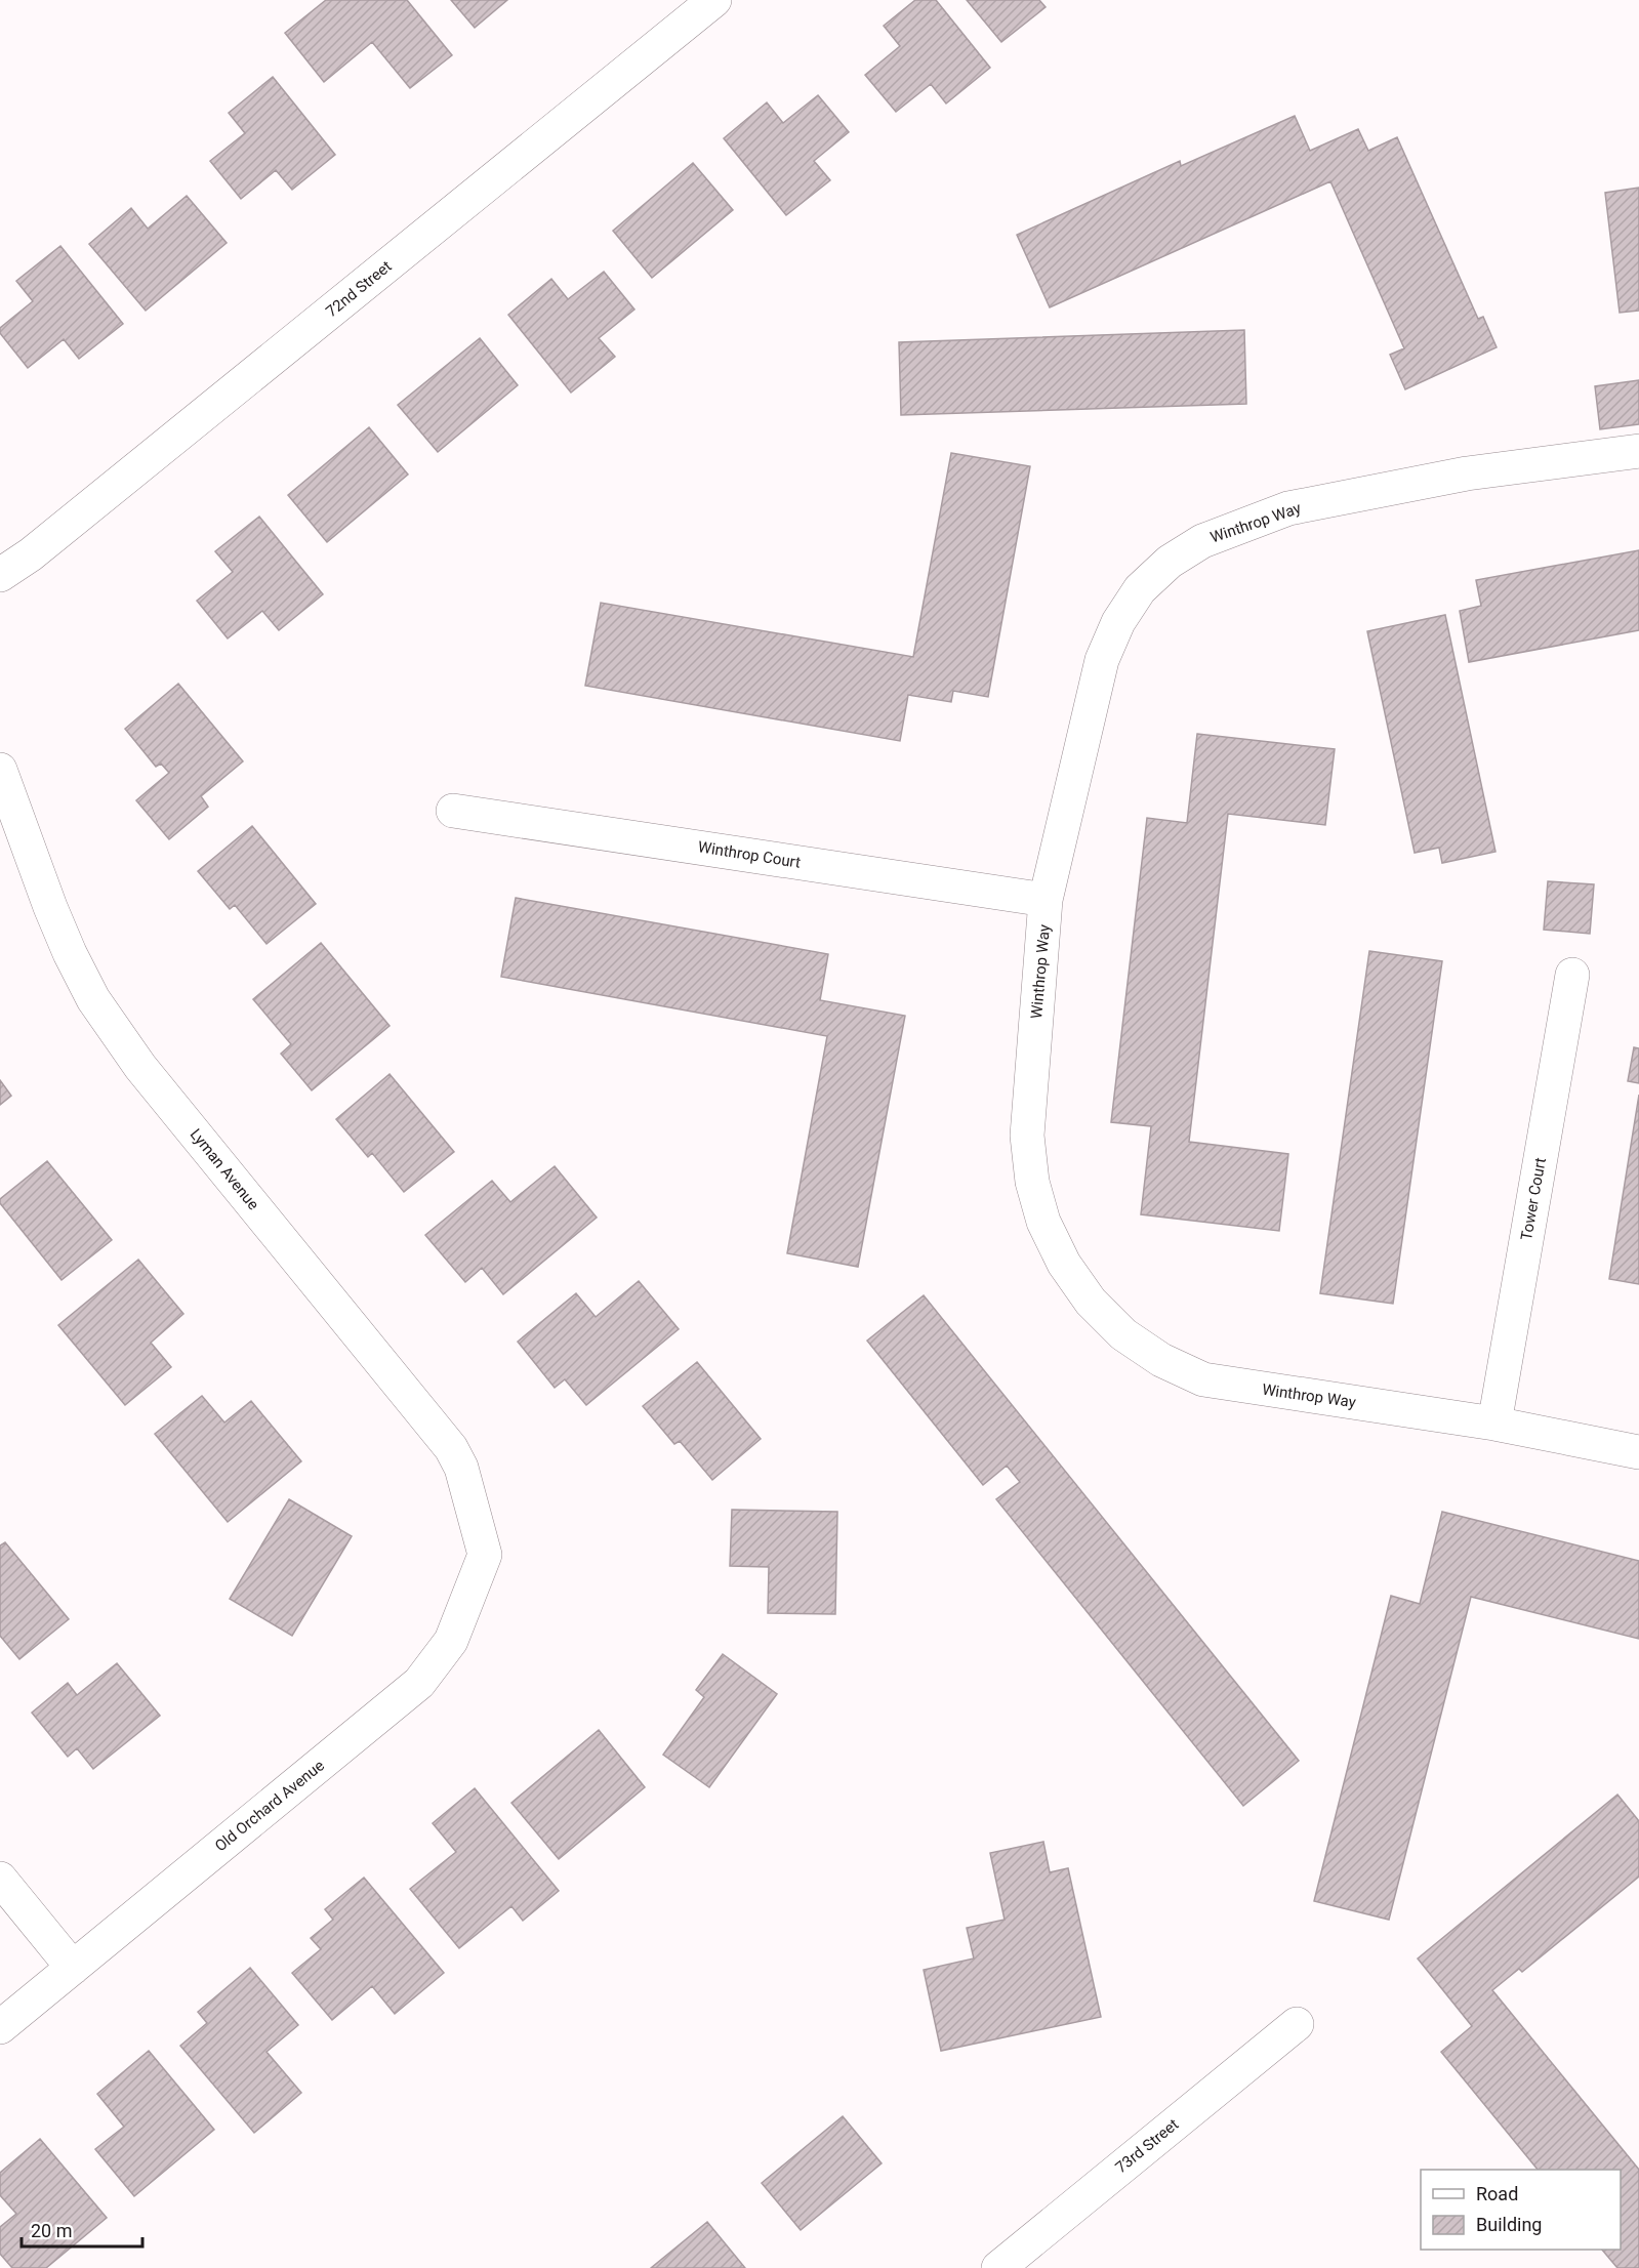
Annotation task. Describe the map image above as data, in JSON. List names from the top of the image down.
{
  "streets": {
    "street": [
      "72nd Street",
      "Winthrop Way",
      "Winthrop Court",
      "Lyman Avenue",
      "Tower Court",
      "Old Orchard Avenue",
      "73rd Street"
    ]
  },
  "crossings": [
    ["Winthrop Way", "Winthrop Court"],
    ["Winthrop Way", "Tower Court"],
    ["Lyman Avenue", "Old Orchard Avenue"]
  ],
  "legend": ["Road", "Building"],
  "scale_bar": "20 m"
}
